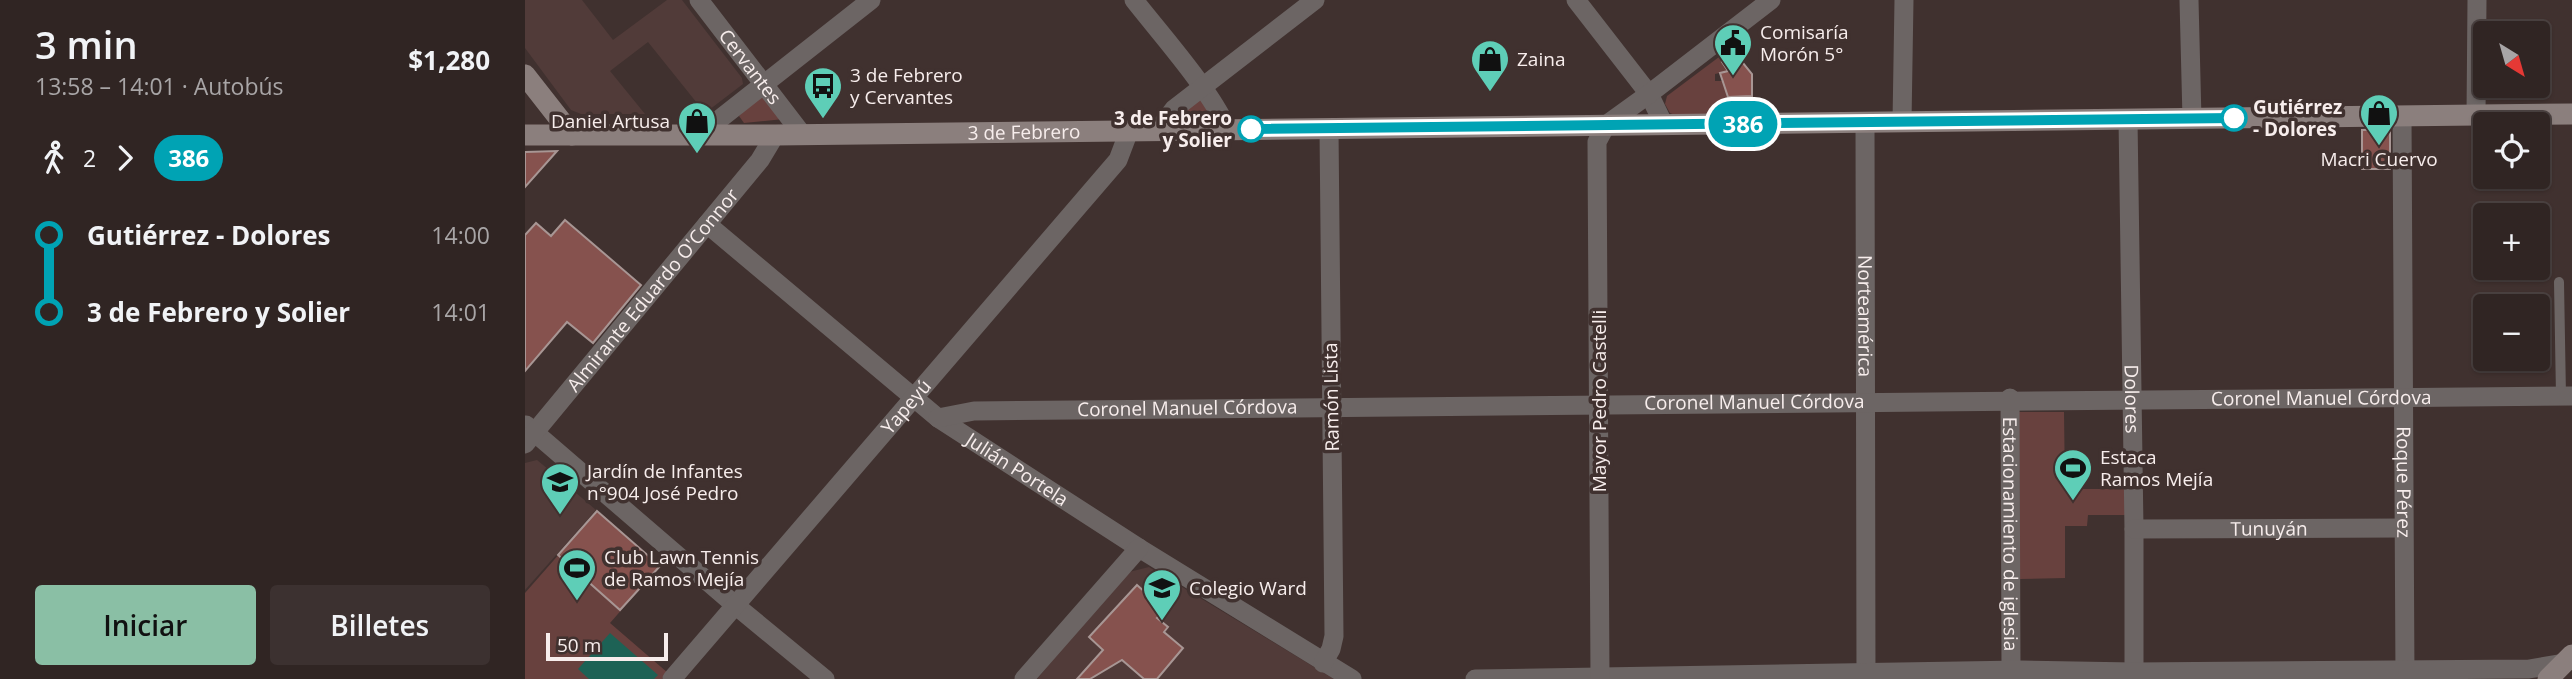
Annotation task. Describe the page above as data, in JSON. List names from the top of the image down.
{
  "streets": {
    "main road": ["3 de Febrero"],
    "street": [
      "Cervantes",
      "Almirante Eduardo O'Connor",
      "Norteamérica",
      "Ramón Lista",
      "Coronel Manuel Córdova",
      "Dolores",
      "Mayor Pedro Castelli",
      "Yapeyú",
      "Julián Portela",
      "Roque Pérez",
      "Tunuyán",
      "Estacionamiento de iglesia"
    ]
  },
  "crossings": [
    ["Cervantes", "3 de Febrero"],
    ["3 de Febrero", "Almirante Eduardo O'Connor"],
    ["3 de Febrero", "Norteamérica"],
    ["3 de Febrero", "Ramón Lista"],
    ["3 de Febrero", "Dolores"],
    ["3 de Febrero", "Mayor Pedro Castelli"],
    ["3 de Febrero", "Yapeyú"],
    ["3 de Febrero", "Roque Pérez"],
    ["Almirante Eduardo O'Connor", "Julián Portela"],
    ["Norteamérica", "Coronel Manuel Córdova"],
    ["Ramón Lista", "Coronel Manuel Córdova"],
    ["Ramón Lista", "Julián Portela"],
    ["Coronel Manuel Córdova", "Dolores"],
    ["Coronel Manuel Córdova", "Mayor Pedro Castelli"],
    ["Coronel Manuel Córdova", "Julián Portela"],
    ["Coronel Manuel Córdova", "Roque Pérez"],
    ["Coronel Manuel Córdova", "Estacionamiento de iglesia"],
    ["Dolores", "Tunuyán"],
    ["Yapeyú", "Julián Portela"],
    ["Roque Pérez", "Tunuyán"]
  ],
  "places": {
    "public building": ["Comisaría Morón 5°"],
    "shop": ["Zaina", "Macri Cuervo", "Daniel Artusa"],
    "other": ["Gutiérrez - Dolores", "3 de Febrero y Solier"],
    "bus stop": ["3 de Febrero y Cervantes"],
    "sports": ["Estaca Ramos Mejía", "Club Lawn Tennis de Ramos Mejía"],
    "school or university": ["Jardín de Infantes n°904 José Pedro", "Colegio Ward"]
  },
  "lines": ["bus line 386"],
  "scale_bar": "50 m",
  "north": "bottom right",
  "page": {
    "heading": ["3 min", "13:58 – 14:01 · Autobús", "$1,280"],
    "on_map": "386",
    "map_buttons": ["+", "−"],
    "legs": ["2", "386"],
    "list": [
      {
        "name": "Gutiérrez - Dolores",
        "value": "14:00"
      },
      {
        "name": "3 de Febrero y Solier",
        "value": "14:01"
      }
    ],
    "buttons": ["Iniciar", "Billetes"],
    "scale": "50 m"
  }
}
